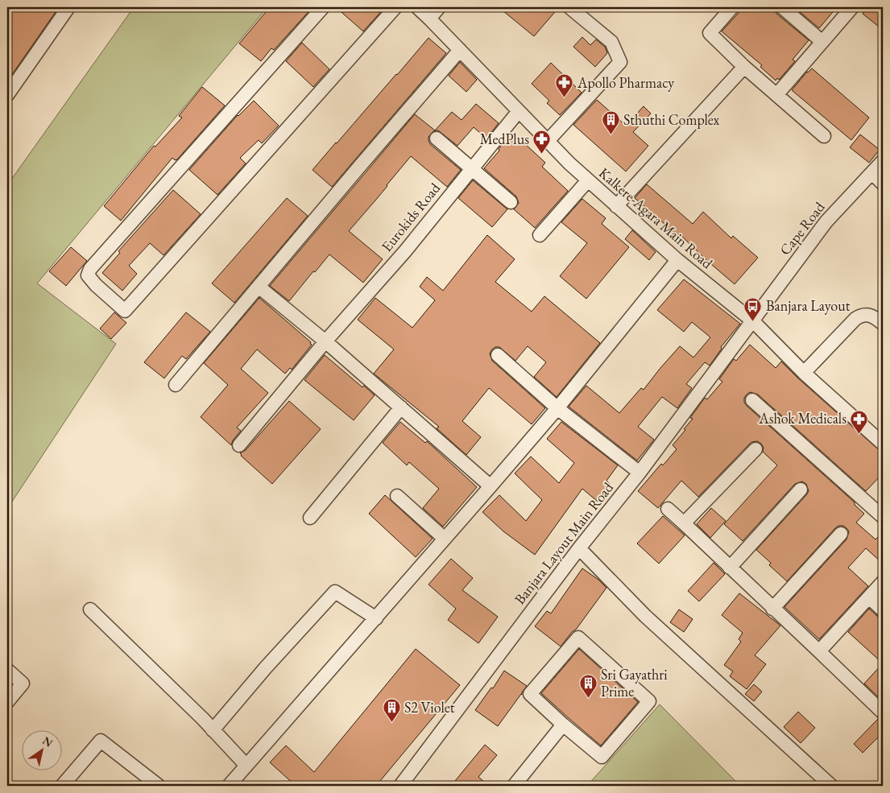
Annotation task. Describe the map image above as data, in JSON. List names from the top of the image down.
{
  "streets": {
    "street": [
      "Eurokids Road",
      "Kalkere-Agara Main Road",
      "Cape Road",
      "Banjara Layout Main Road"
    ]
  },
  "crossings": [
    ["Eurokids Road", "Kalkere-Agara Main Road"],
    ["Kalkere-Agara Main Road", "Cape Road"],
    ["Kalkere-Agara Main Road", "Banjara Layout Main Road"],
    ["Cape Road", "Banjara Layout Main Road"]
  ],
  "places": {
    "pharmacy": ["Apollo Pharmacy", "MedPlus", "Ashok Medicals"],
    "building": ["Sthuthi Complex", "Sri Gayathri Prime", "S2 Violet"],
    "bus stop": ["Banjara Layout"]
  },
  "north": "top right"
}
